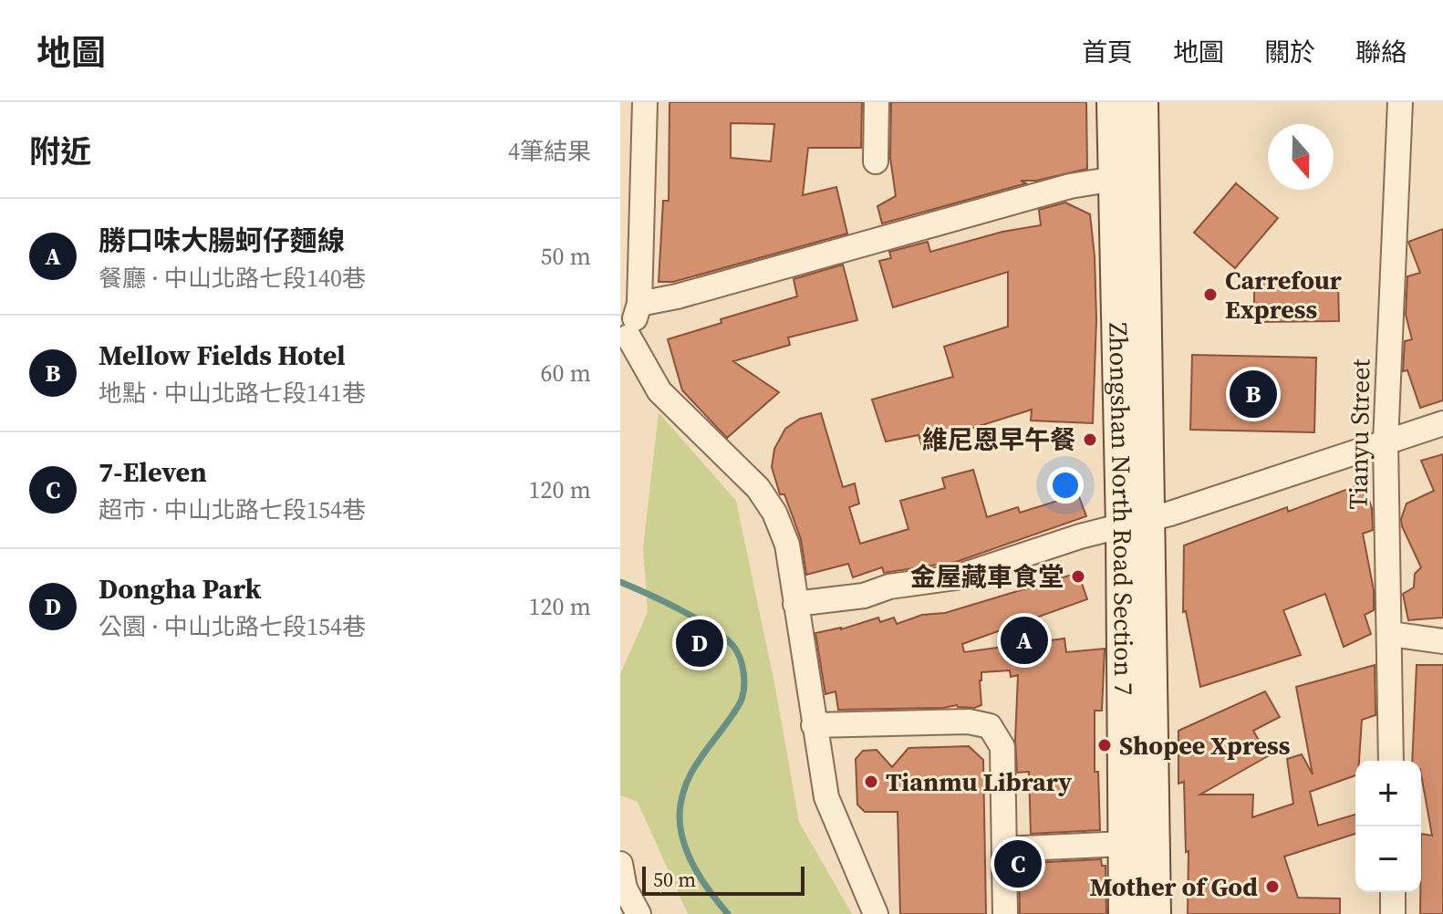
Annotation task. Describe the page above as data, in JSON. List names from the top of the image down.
{
  "streets": {
    "main road": ["Zhongshan North Road Section 7"],
    "street": ["Tianyu Street"]
  },
  "places": [
    "Carrefour Express",
    "維尼恩早午餐",
    "金屋藏車食堂",
    "Shopee Xpress",
    "Tianmu Library",
    "Mother of God"
  ],
  "scale_bar": "50 m",
  "north": "bottom",
  "page": {
    "header": "地圖",
    "nav": [
      "首頁",
      "地圖",
      "關於",
      "聯絡"
    ],
    "heading": ["附近", "4筆結果"],
    "list": [
      {
        "mark": "A",
        "name": "勝口味大腸蚵仔麵線",
        "note": "餐廳 · 中山北路七段140巷",
        "value": "50 m"
      },
      {
        "mark": "B",
        "name": "Mellow Fields Hotel",
        "note": "地點 · 中山北路七段141巷",
        "value": "60 m"
      },
      {
        "mark": "C",
        "name": "7-Eleven",
        "note": "超市 · 中山北路七段154巷",
        "value": "120 m"
      },
      {
        "mark": "D",
        "name": "Dongha Park",
        "note": "公園 · 中山北路七段154巷",
        "value": "120 m"
      }
    ],
    "pins": [
      "B",
      "A",
      "D",
      "C"
    ],
    "map_buttons": ["+", "−"],
    "scale": "50 m"
  }
}
